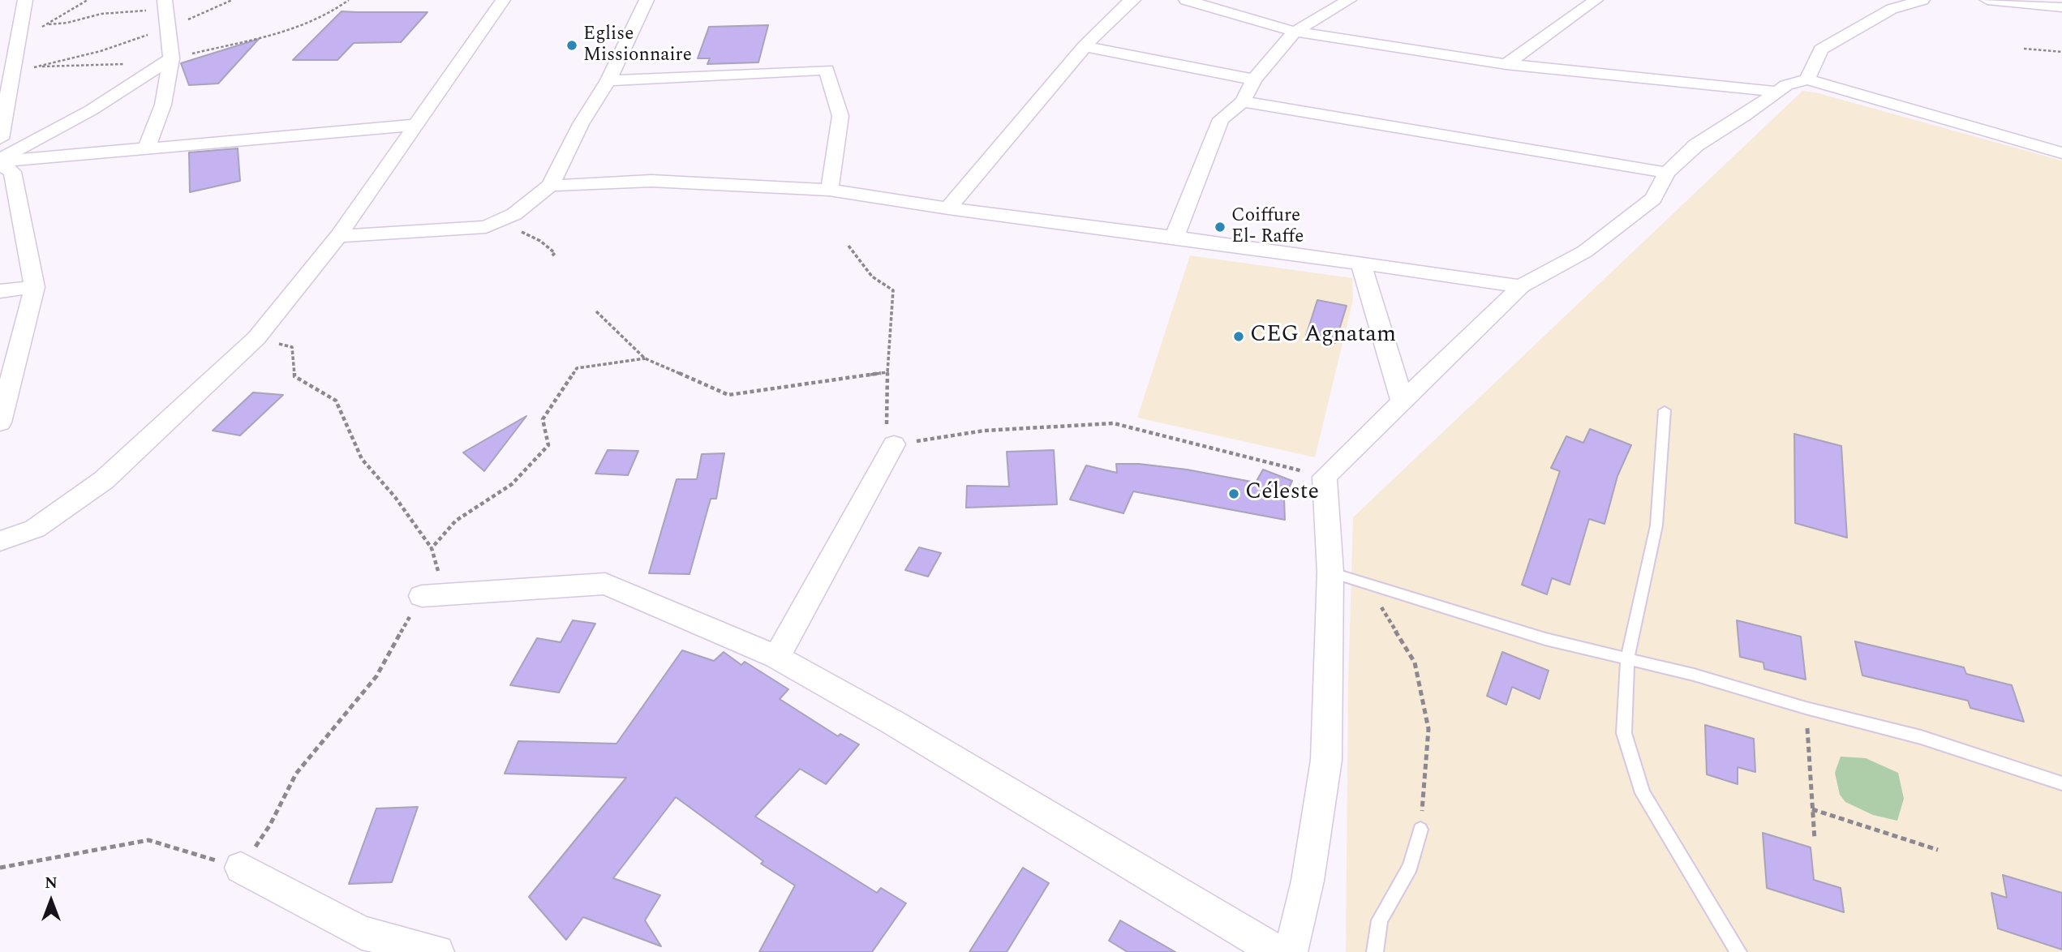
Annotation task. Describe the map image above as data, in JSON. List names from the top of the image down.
{
  "places": [
    "Eglise Missionnaire",
    "Coiffure El- Raffe",
    "CEG Agnatam",
    "Céleste"
  ],
  "north": "top"
}
